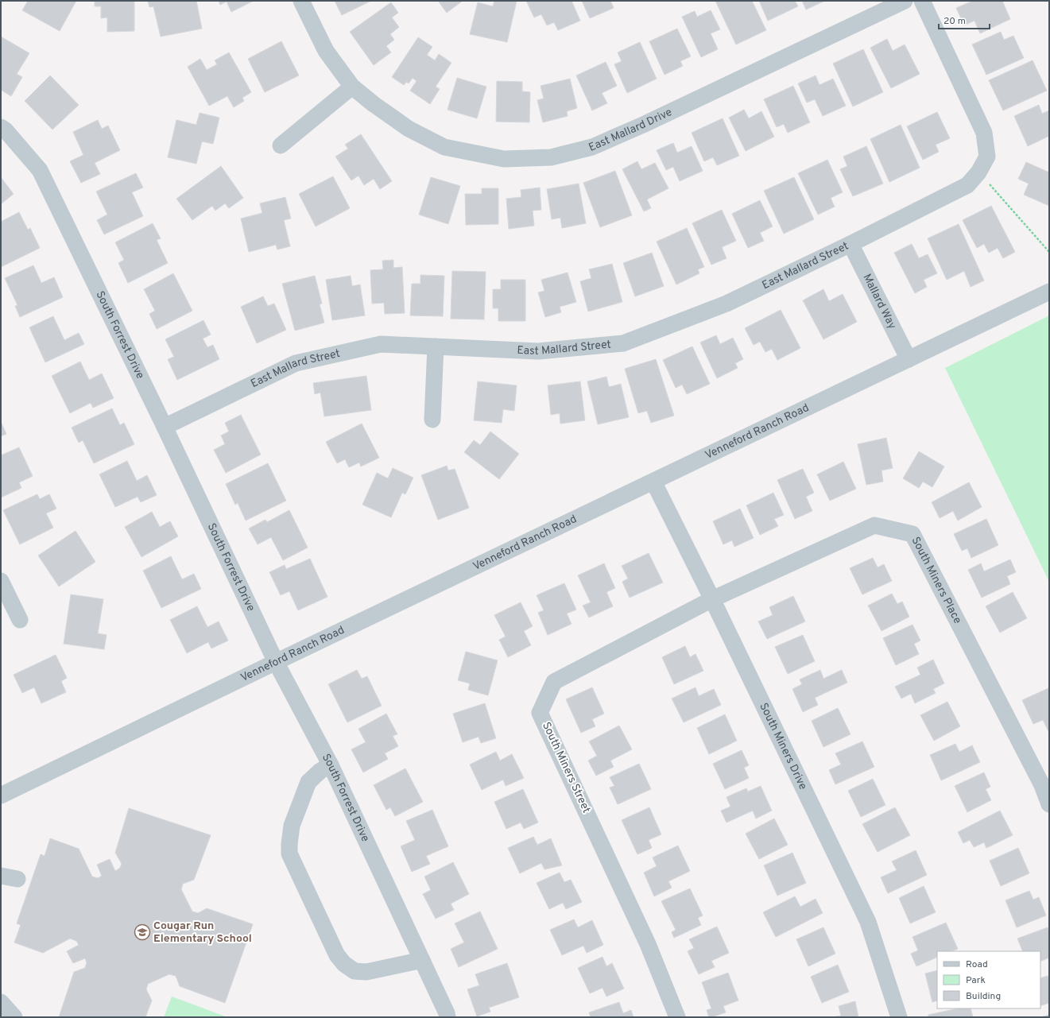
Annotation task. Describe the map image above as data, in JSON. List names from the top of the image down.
{
  "streets": {
    "street": [
      "East Mallard Drive",
      "East Mallard Street",
      "Mallard Way",
      "South Forrest Drive",
      "Venneford Ranch Road",
      "South Miners Place",
      "South Miners Drive",
      "South Miners Street"
    ]
  },
  "crossings": [
    ["East Mallard Street", "Mallard Way"],
    ["East Mallard Street", "South Forrest Drive"],
    ["Mallard Way", "Venneford Ranch Road"],
    ["South Forrest Drive", "Venneford Ranch Road"],
    ["Venneford Ranch Road", "South Miners Drive"],
    ["South Miners Place", "South Miners Drive"],
    ["South Miners Place", "South Miners Street"],
    ["South Miners Drive", "South Miners Street"]
  ],
  "places": {
    "school or university": ["Cougar Run Elementary School"]
  },
  "legend": ["Road", "Park", "Building"],
  "scale_bar": "20 m"
}
